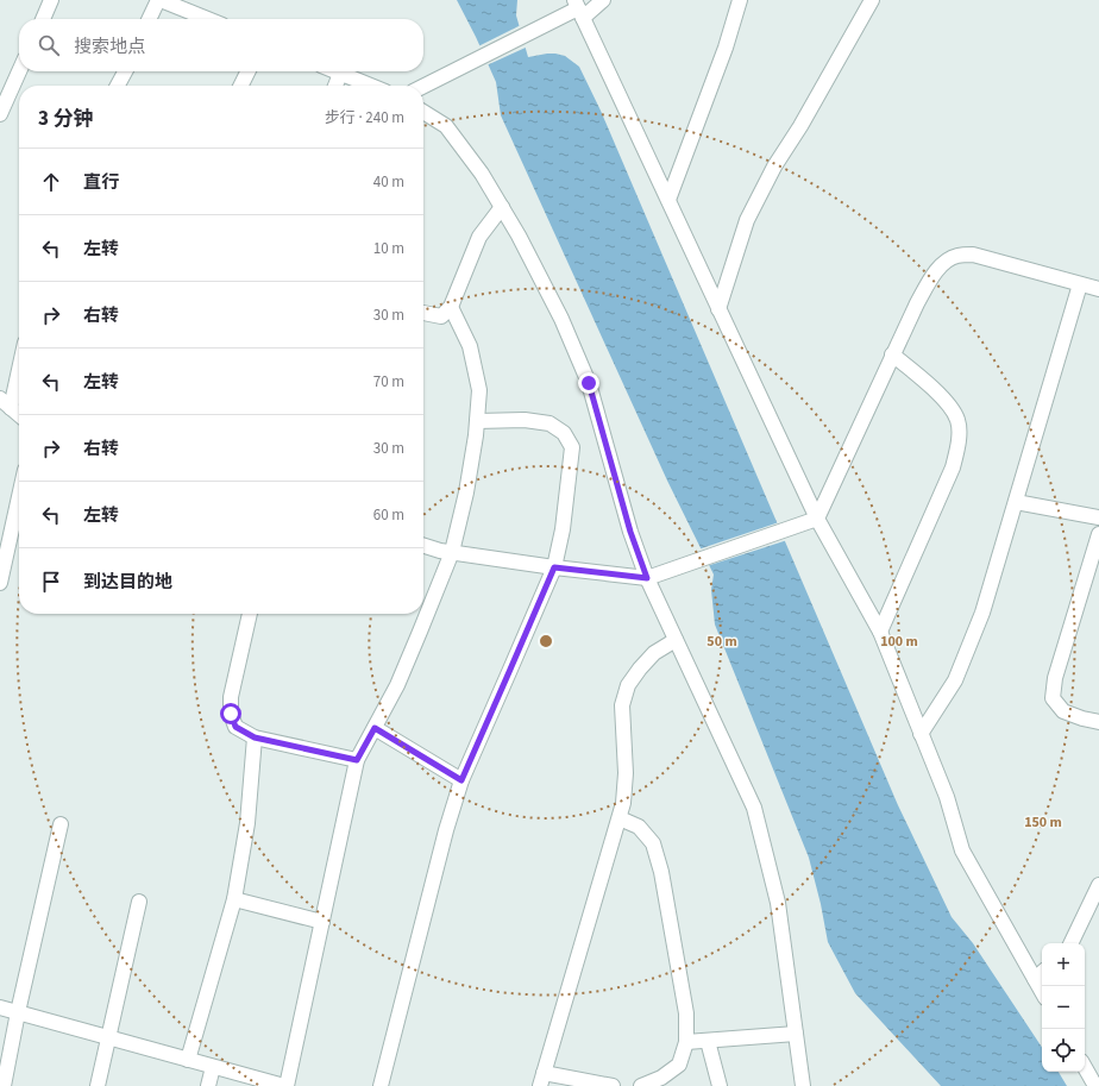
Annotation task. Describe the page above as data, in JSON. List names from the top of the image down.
{
  "page": {
    "search": "搜索地点",
    "heading": ["3 分钟", "步行 · 240 m"],
    "list": [
      ["直行", "40 m"],
      ["左转", "10 m"],
      ["右转", "30 m"],
      ["左转", "70 m"],
      ["右转", "30 m"],
      ["左转", "60 m"],
      "到达目的地"
    ],
    "map_buttons": ["+", "−"]
  },
  "rings": ["50 m", "100 m", "150 m"]
}
